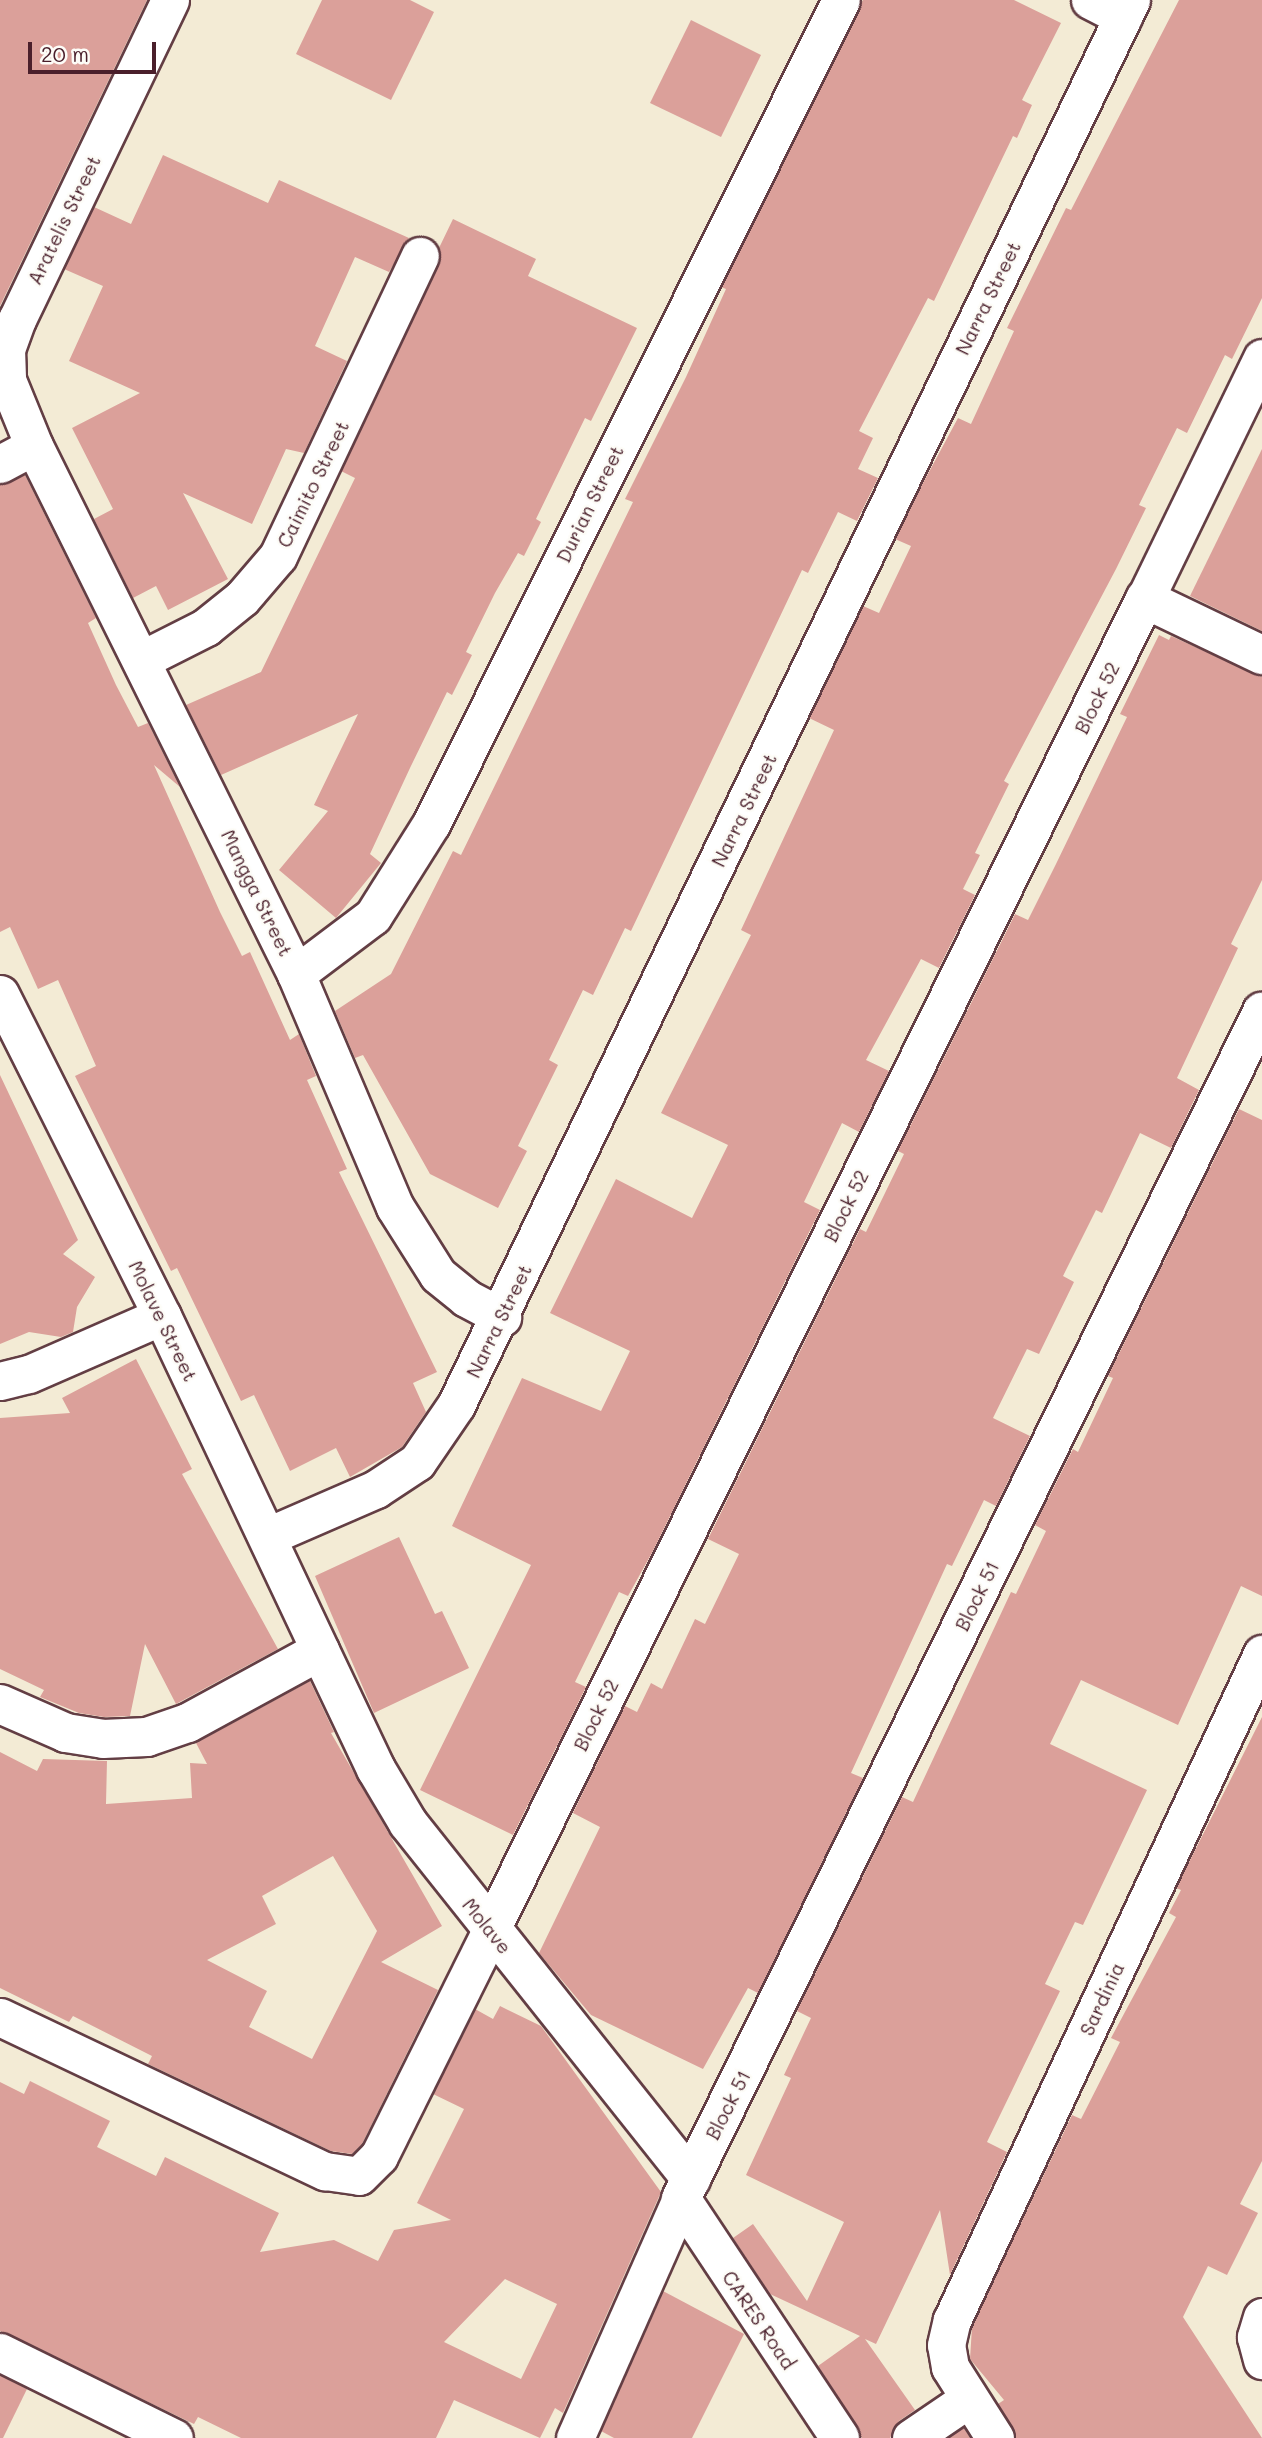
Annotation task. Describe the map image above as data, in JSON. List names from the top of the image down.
{
  "streets": {
    "street": [
      "Aratelis Street",
      "Narra Street",
      "Caimito Street",
      "Durian Street",
      "Block 52",
      "Mangga Street",
      "Molave Street",
      "Block 51",
      "Molave",
      "Sardinia",
      "CARES Road"
    ]
  },
  "crossings": [
    ["Aratelis Street", "Mangga Street"],
    ["Narra Street", "Mangga Street"],
    ["Narra Street", "Molave Street"],
    ["Caimito Street", "Mangga Street"],
    ["Durian Street", "Mangga Street"],
    ["Block 52", "Molave"],
    ["Molave Street", "Molave"],
    ["Block 51", "Molave"],
    ["Block 51", "CARES Road"],
    ["Molave", "CARES Road"]
  ],
  "scale_bar": "20 m"
}
